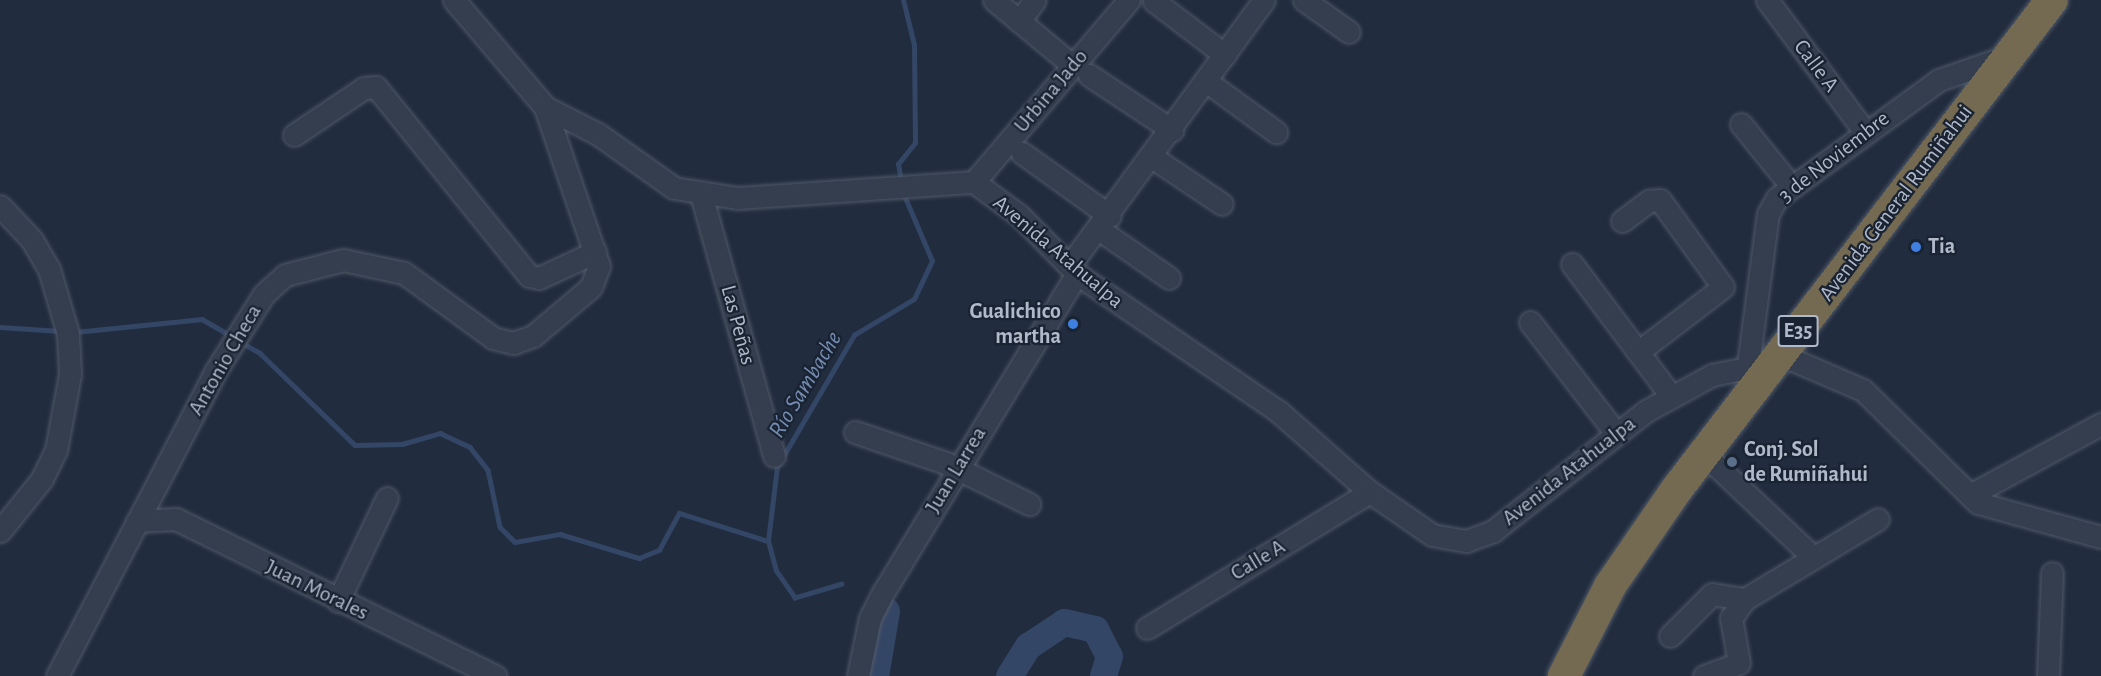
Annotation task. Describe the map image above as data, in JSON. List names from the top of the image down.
{
  "streets": {
    "highway": ["Avenida General Rumiñahui", "E35"],
    "street": [
      "Calle A",
      "Urbina Jado",
      "3 de Noviembre",
      "Avenida Atahualpa",
      "Las Peñas",
      "Antonio Checa",
      "Juan Larrea",
      "Juan Morales"
    ]
  },
  "crossings": [
    ["Calle A", "3 de Noviembre"],
    ["Calle A", "Avenida Atahualpa"],
    ["Urbina Jado", "Avenida Atahualpa"],
    ["3 de Noviembre", "Avenida General Rumiñahui"],
    ["3 de Noviembre", "Avenida Atahualpa"],
    ["Avenida General Rumiñahui", "Avenida Atahualpa"],
    ["Avenida Atahualpa", "Las Peñas"],
    ["Avenida Atahualpa", "Juan Larrea"],
    ["Antonio Checa", "Juan Morales"]
  ],
  "water": ["Río Sambache"],
  "places": ["Tia", "Gualichico martha", "Conj. Sol de Rumiñahui"]
}
